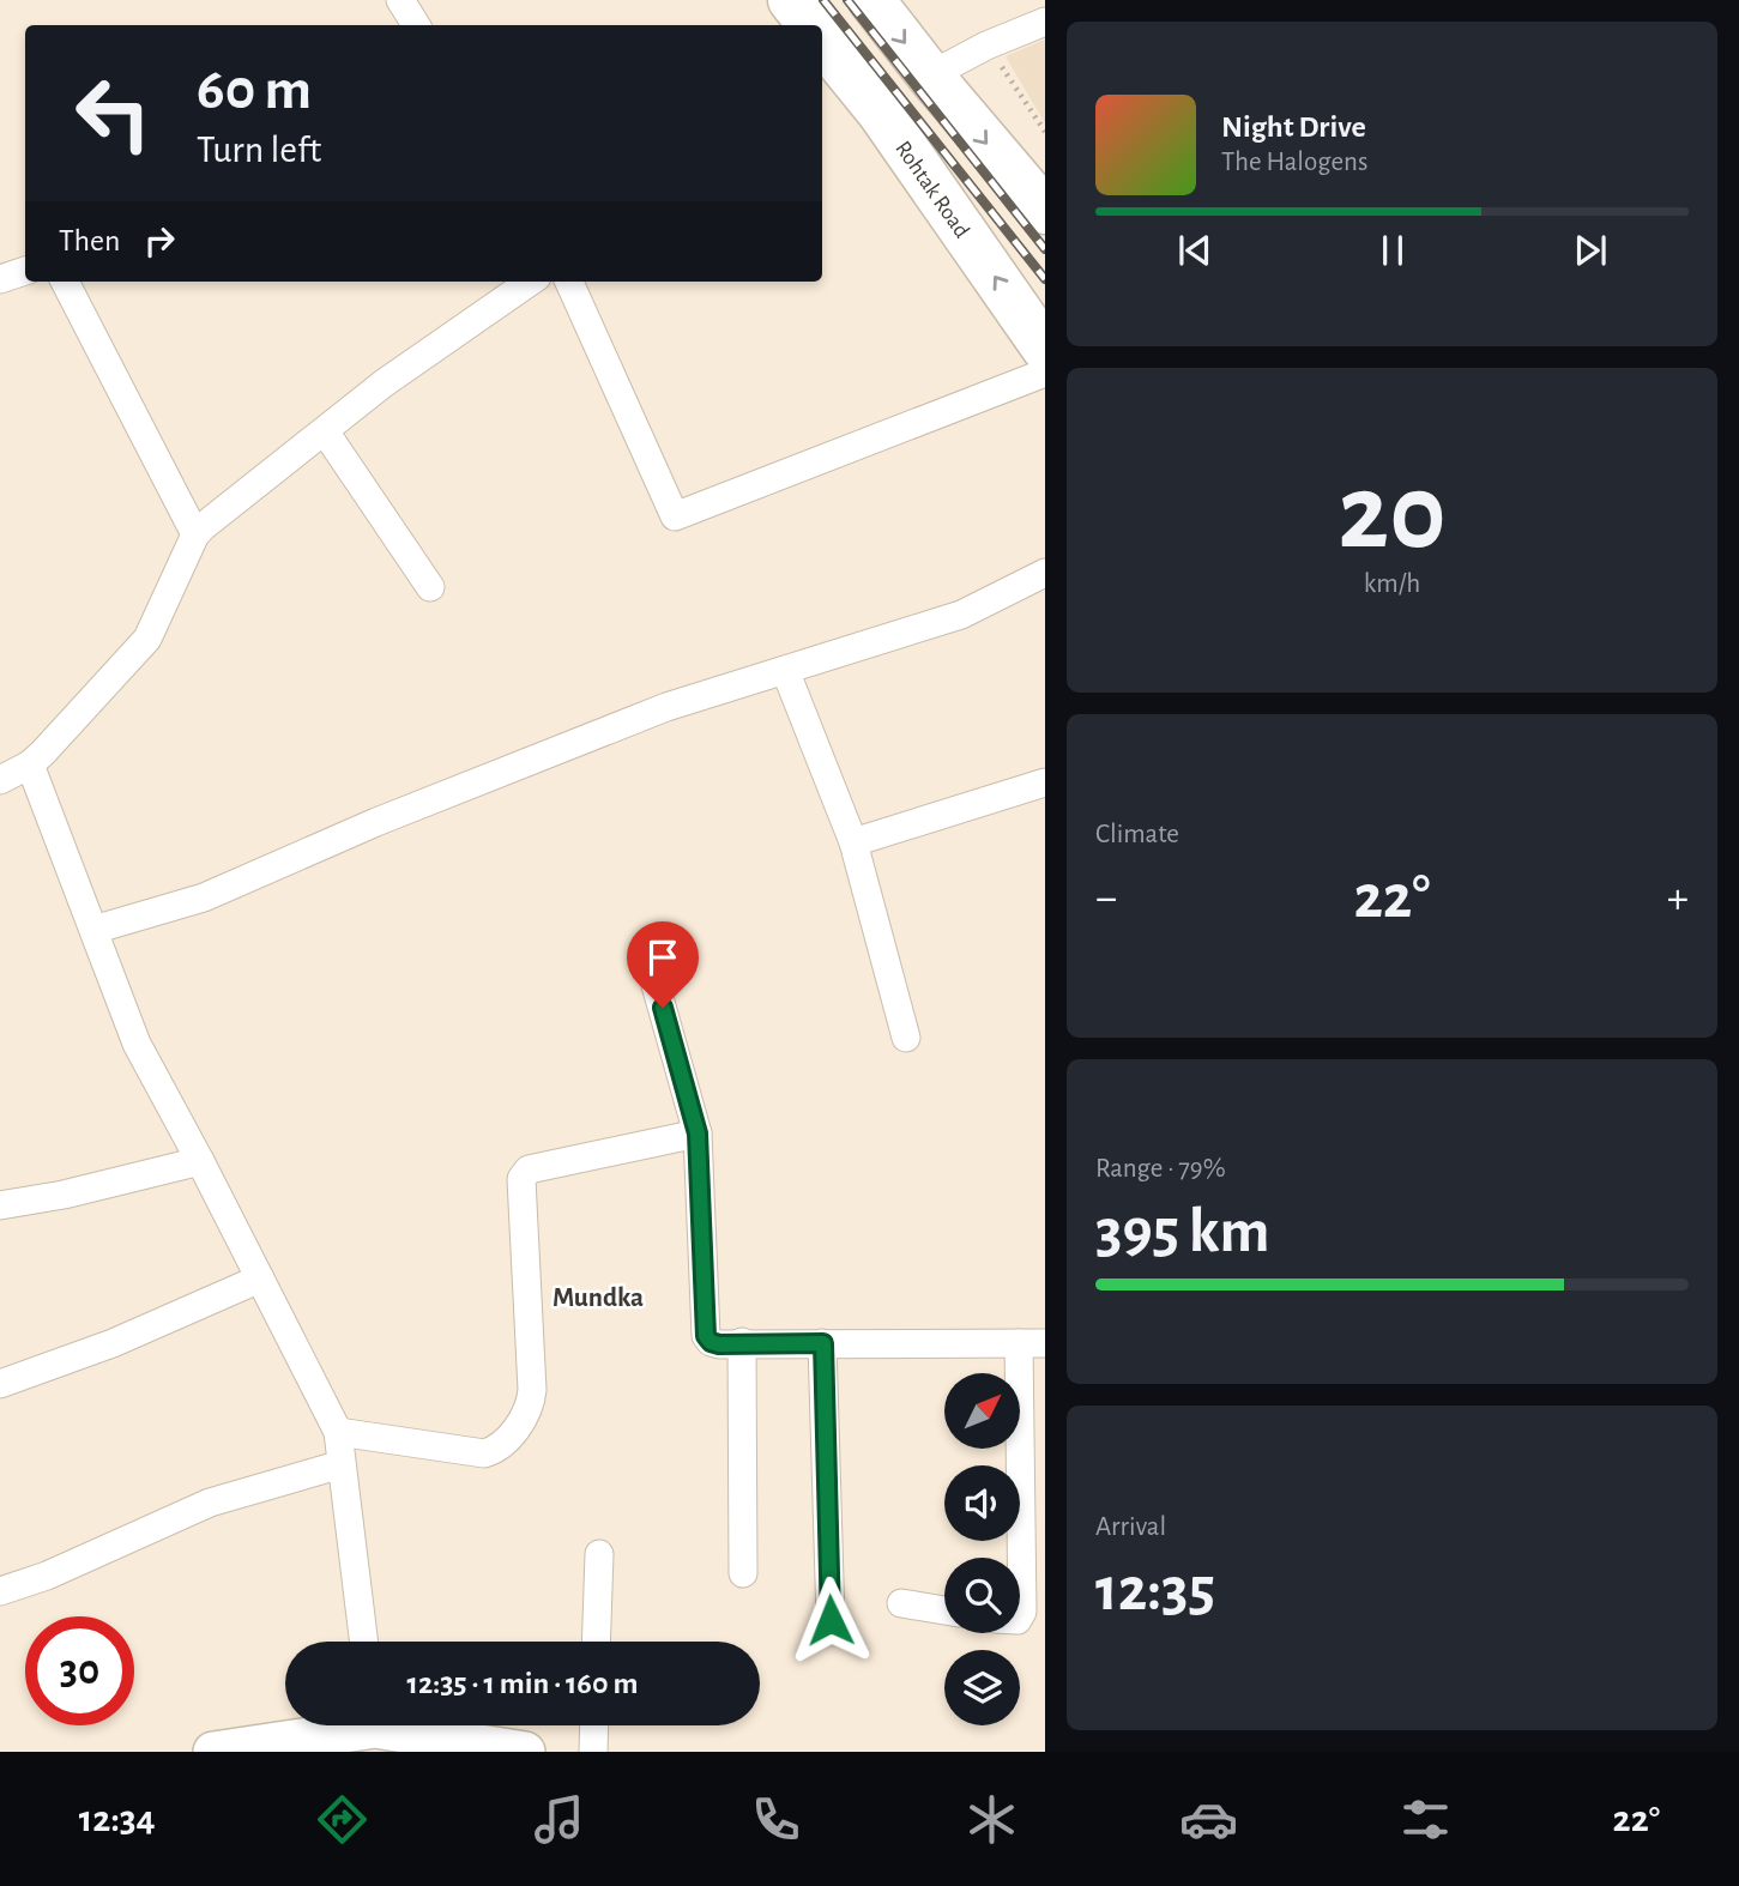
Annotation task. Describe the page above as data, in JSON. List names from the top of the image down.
{
  "streets": {
    "highway": ["Rohtak Road"]
  },
  "districts": ["Mundka"],
  "north": "top right",
  "page": {
    "turn": ["60 m", "Turn left"],
    "song": ["Night Drive", "The Halogens"],
    "then": "Then",
    "tile": [
      ["20", "km/h"],
      "Climate",
      ["Range · 79%", "395 km"],
      ["Arrival", "12:35"]
    ],
    "heat": ["−", "22°", "+"],
    "limit": "30",
    "trip": "12:35 · 1 min · 160 m",
    "tabs": ["12:34", "22°"]
  }
}
